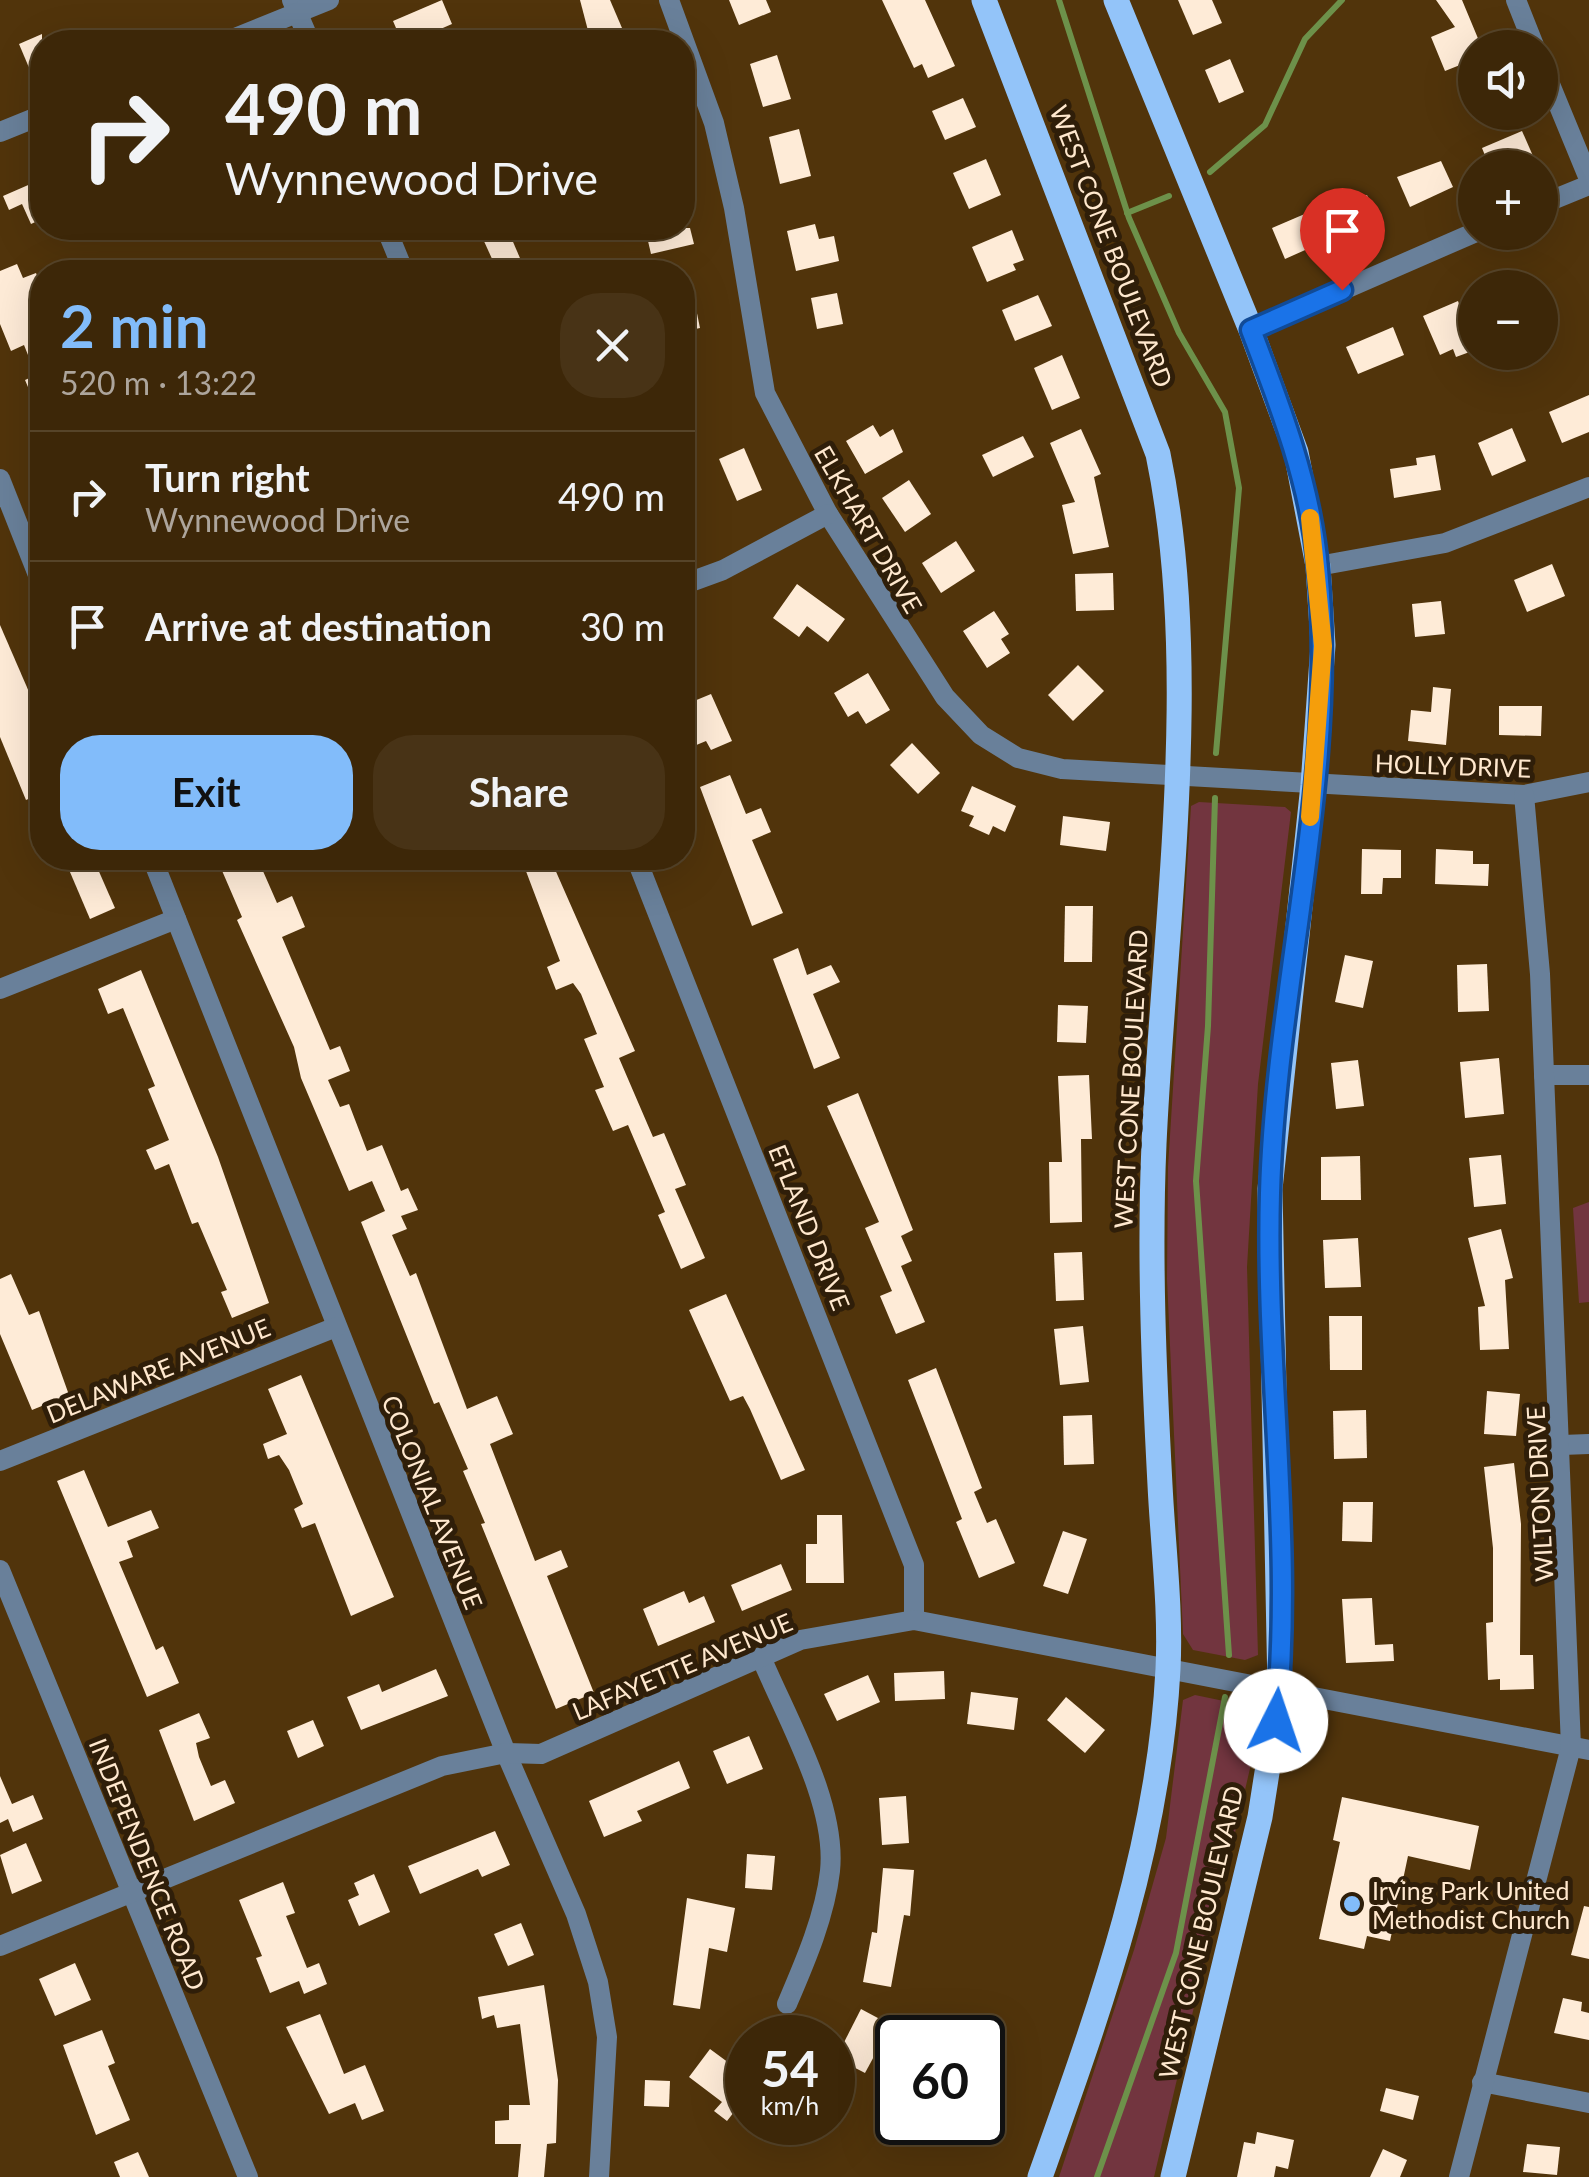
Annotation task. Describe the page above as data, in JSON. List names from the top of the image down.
{
  "streets": {
    "main road": ["WEST CONE BOULEVARD"],
    "street": [
      "ELKHART DRIVE",
      "HOLLY DRIVE",
      "EFLAND DRIVE",
      "DELAWARE AVENUE",
      "WILTON DRIVE",
      "COLONIAL AVENUE",
      "LAFAYETTE AVENUE",
      "INDEPENDENCE ROAD"
    ]
  },
  "crossings": [
    ["WEST CONE BOULEVARD", "ELKHART DRIVE"],
    ["WEST CONE BOULEVARD", "HOLLY DRIVE"],
    ["WEST CONE BOULEVARD", "LAFAYETTE AVENUE"],
    ["ELKHART DRIVE", "HOLLY DRIVE"],
    ["HOLLY DRIVE", "WILTON DRIVE"],
    ["EFLAND DRIVE", "LAFAYETTE AVENUE"],
    ["DELAWARE AVENUE", "COLONIAL AVENUE"],
    ["WILTON DRIVE", "LAFAYETTE AVENUE"],
    ["COLONIAL AVENUE", "LAFAYETTE AVENUE"],
    ["LAFAYETTE AVENUE", "INDEPENDENCE ROAD"]
  ],
  "places": ["Irving Park United Methodist Church"],
  "page": {
    "map_buttons": ["+", "−"],
    "turn": ["490 m", "Wynnewood Drive"],
    "heading": ["2 min", "520 m · 13:22"],
    "list": [
      {
        "name": "Turn right",
        "note": "Wynnewood Drive",
        "value": "490 m"
      },
      {
        "name": "Arrive at destination",
        "value": "30 m"
      }
    ],
    "buttons": ["Exit", "Share"],
    "speed": "54 km/h",
    "limit": "60"
  }
}
